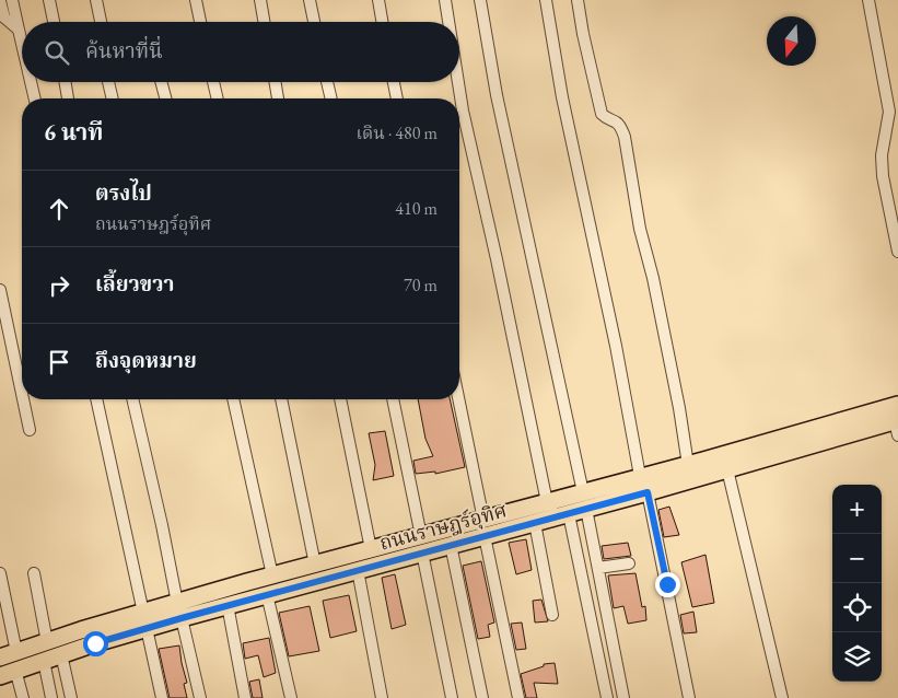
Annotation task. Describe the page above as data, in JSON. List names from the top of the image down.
{
  "streets": {
    "main road": ["ถนนราษฎร์อุทิศ"]
  },
  "north": "bottom",
  "page": {
    "search": "ค้นหาที่นี่",
    "heading": ["6 นาที", "เดิน · 480 m"],
    "list": [
      ["ตรงไป", "ถนนราษฎร์อุทิศ", "410 m"],
      ["เลี้ยวขวา", "70 m"],
      "ถึงจุดหมาย"
    ],
    "map_buttons": ["+", "−"]
  }
}
